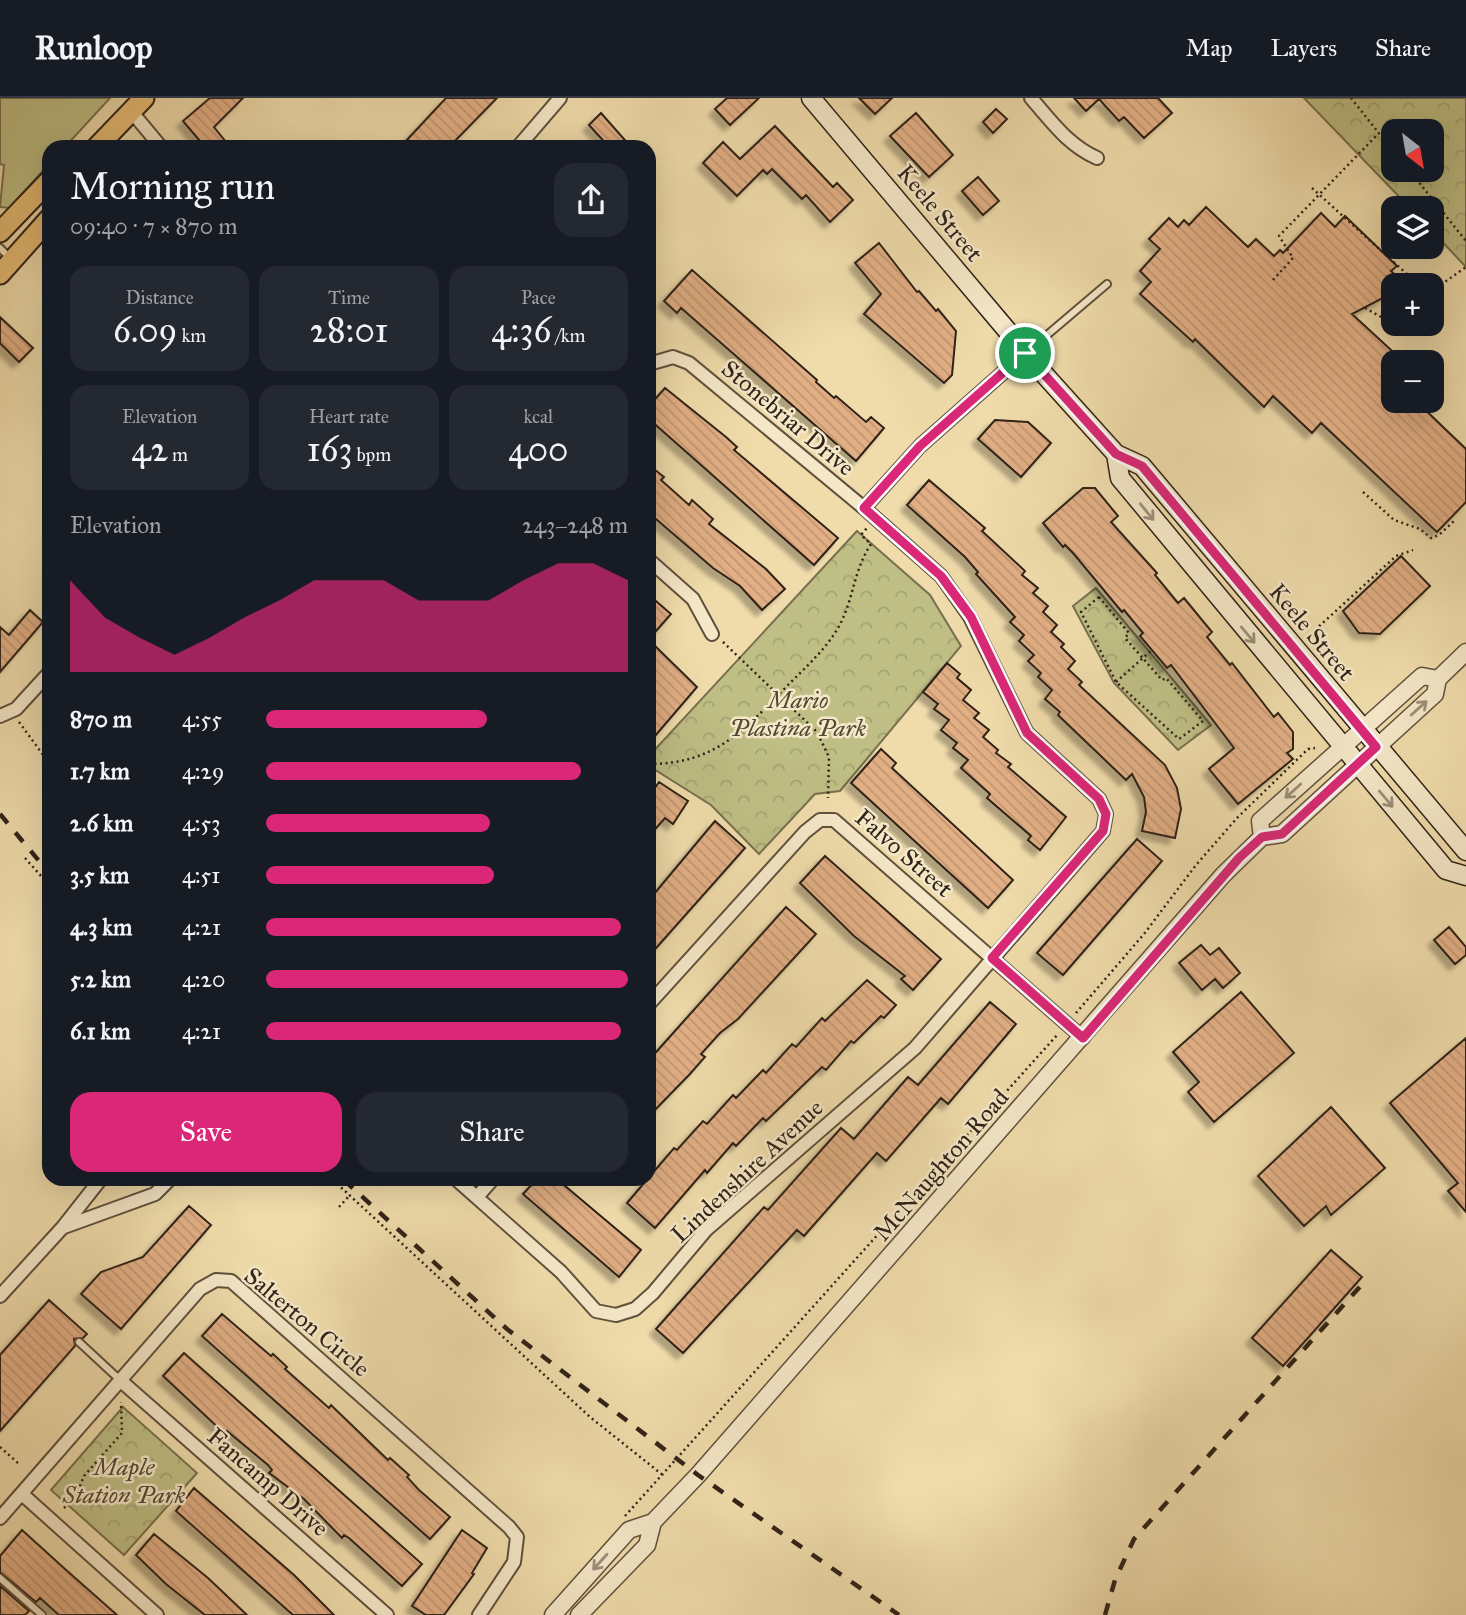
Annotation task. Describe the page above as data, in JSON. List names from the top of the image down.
{
  "streets": {
    "main road": ["Keele Street"],
    "street": [
      "Stonebriar Drive",
      "Falvo Street",
      "McNaughton Road",
      "Lindenshire Avenue",
      "Salterton Circle",
      "Fancamp Drive"
    ]
  },
  "crossings": [
    ["Keele Street", "McNaughton Road"],
    ["Stonebriar Drive", "Falvo Street"],
    ["Stonebriar Drive", "Lindenshire Avenue"],
    ["Falvo Street", "McNaughton Road"],
    ["Falvo Street", "Lindenshire Avenue"],
    ["Salterton Circle", "Fancamp Drive"]
  ],
  "parks": ["Mario Plastina Park", "Maple Station Park"],
  "north": "bottom right",
  "page": {
    "header": "Runloop",
    "nav": ["Map", "Layers", "Share"],
    "map_buttons": ["+", "−"],
    "heading": ["Morning run", "09:40 · 7 × 870 m"],
    "stats": [
      ["Distance", "6.09 km"],
      ["Time", "28:01"],
      ["Pace", "4:36 /km"],
      ["Elevation", "42 m"],
      ["Heart rate", "163 bpm"],
      ["kcal", "400"]
    ],
    "chart": ["Elevation", "243–248 m"],
    "list": [
      {
        "name": "870 m",
        "note": "4:55"
      },
      {
        "name": "1.7 km",
        "note": "4:29"
      },
      {
        "name": "2.6 km",
        "note": "4:53"
      },
      {
        "name": "3.5 km",
        "note": "4:51"
      },
      {
        "name": "4.3 km",
        "note": "4:21"
      },
      {
        "name": "5.2 km",
        "note": "4:20"
      },
      {
        "name": "6.1 km",
        "note": "4:21"
      }
    ],
    "buttons": ["Save", "Share"]
  }
}
